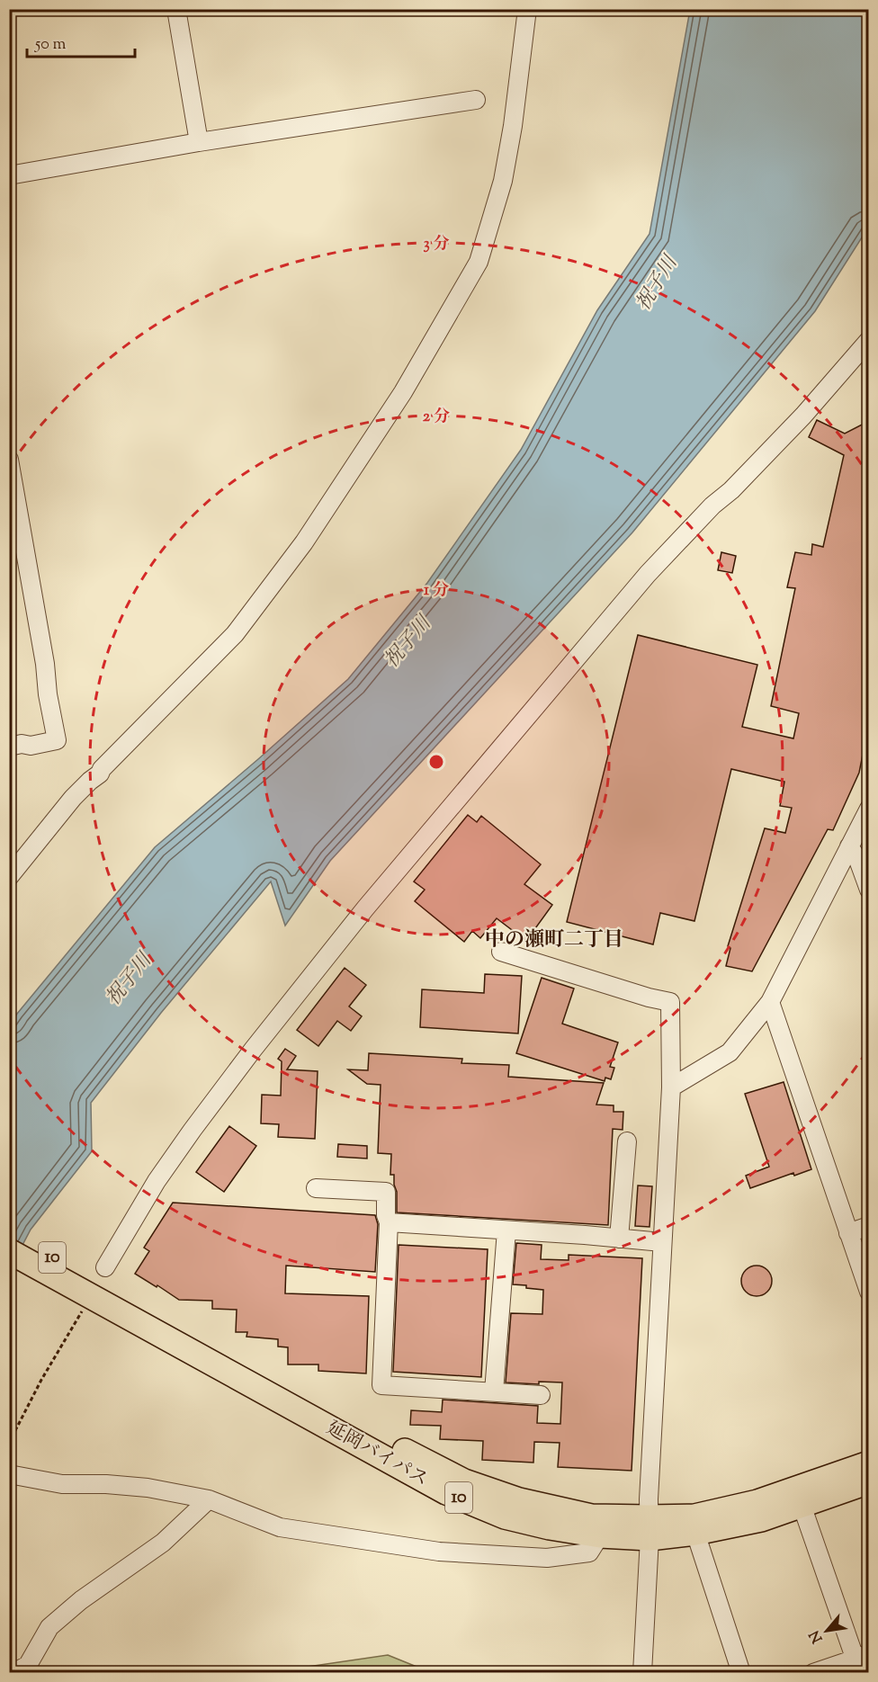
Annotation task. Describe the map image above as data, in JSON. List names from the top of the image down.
{
  "streets": {
    "highway": ["10", "延岡バイパス"]
  },
  "districts": ["中の瀬町二丁目"],
  "water": ["祝子川"],
  "scale_bar": "50 m",
  "north": "bottom left",
  "rings": ["3 分", "2 分", "1 分"]
}
